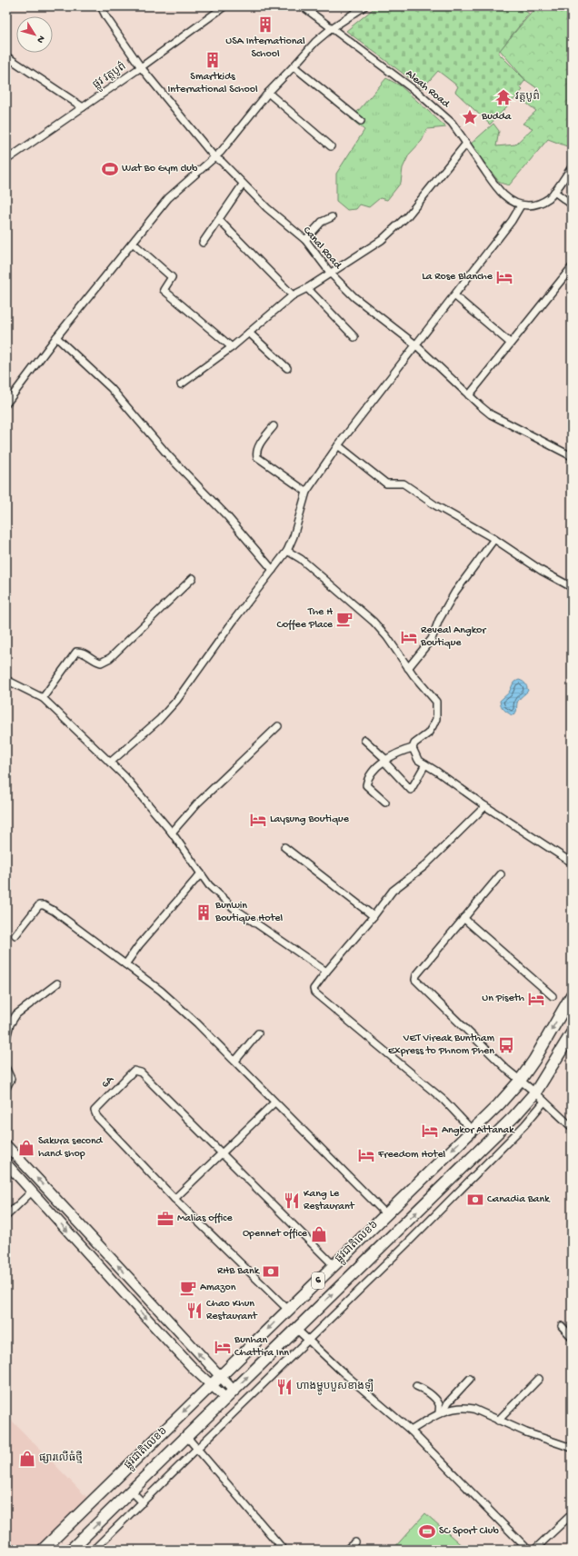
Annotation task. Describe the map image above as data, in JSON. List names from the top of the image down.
{
  "streets": {
    "main road": ["ផ្លូវជាតិលេខ៦", "6"],
    "street": [
      "ផ្លូវ វត្តបូព៌",
      "Aleah Road",
      "Canal Road",
      "6A"
    ]
  },
  "crossings": [
    ["ផ្លូវ វត្តបូព៌", "Canal Road"],
    ["6A", "ផ្លូវជាតិលេខ៦"]
  ],
  "places": {
    "building": ["USA International School", "Smartkids International School", "Bunwin Boutique Hotel"],
    "temple": ["វត្តបូព៌"],
    "place": ["Budda"],
    "sports": ["Wat Bo Gym club", "SC Sport Club"],
    "hotel": [
      "La Rose Blanche",
      "Reveal Angkor Boutique",
      "Laysung Boutique",
      "Un Piseth",
      "Angkor Attanak",
      "Freedom Hotel",
      "Bunhan Chattira Inn"
    ],
    "cafe": ["The H Coffee Place", "Amazon"],
    "bus stop": ["VET Vireak Buntham Express to Phnom Phen"],
    "shop": ["Sakura second hand shop", "Opennet office", "ផ្សារលើធំថ្មី"],
    "bank": ["Canadia Bank", "RHB Bank"],
    "restaurant": ["Kang Le Restaurant", "Chao Khun Restaurant", "ហាងម្ហូបបួសខាងឡឹ"],
    "office": ["Malias office"]
  },
  "north": "bottom right"
}
